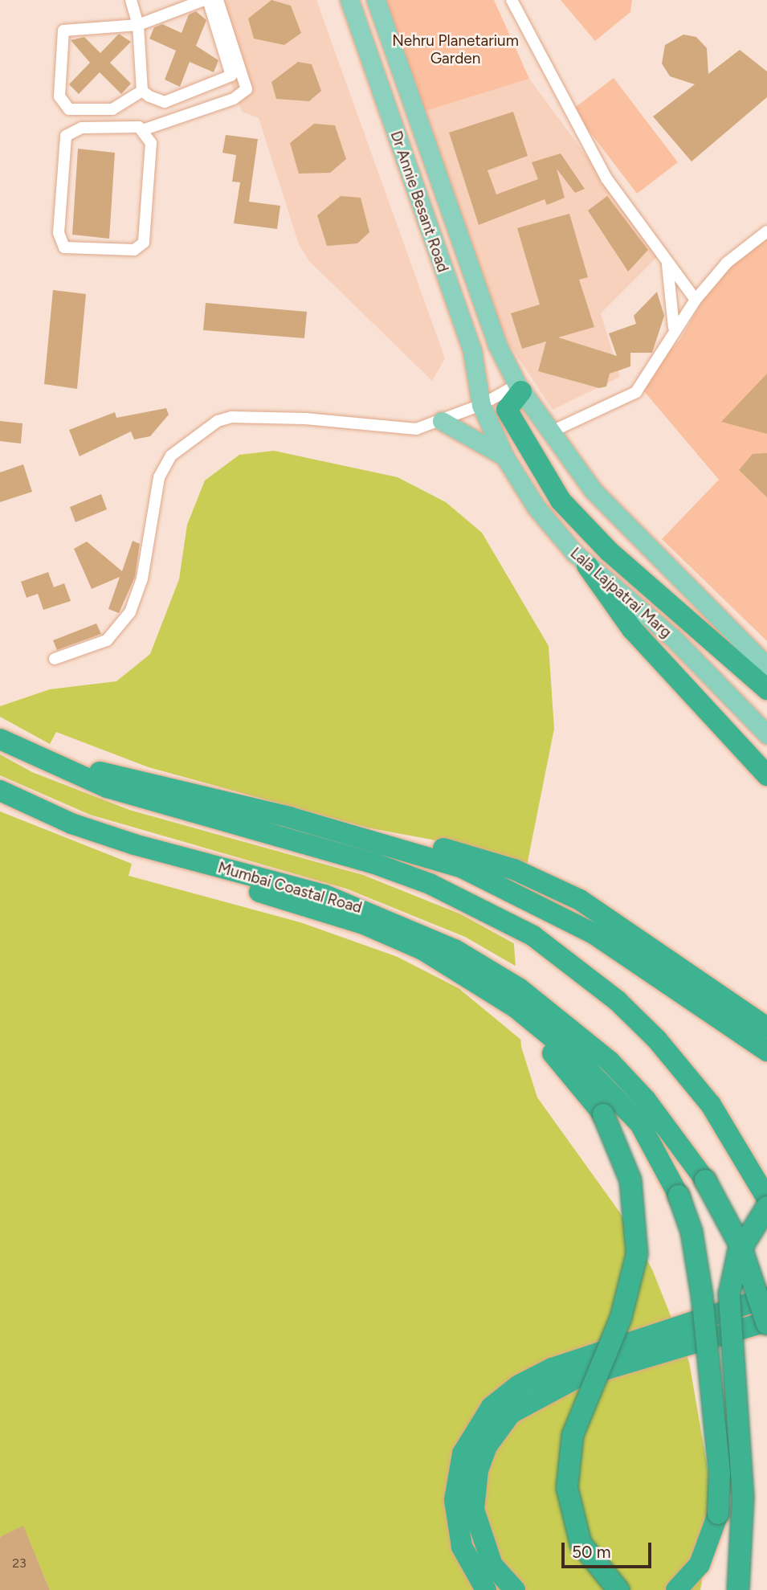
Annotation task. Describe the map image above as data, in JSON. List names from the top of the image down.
{
  "streets": {
    "highway": ["Mumbai Coastal Road"],
    "main road": ["Dr Annie Besant Road", "Lala Lajpatrai Marg"]
  },
  "crossings": [
    ["Dr Annie Besant Road", "Lala Lajpatrai Marg"]
  ],
  "parks": ["Nehru Planetarium Garden"],
  "house_numbers": ["23"],
  "scale_bar": "50 m"
}
